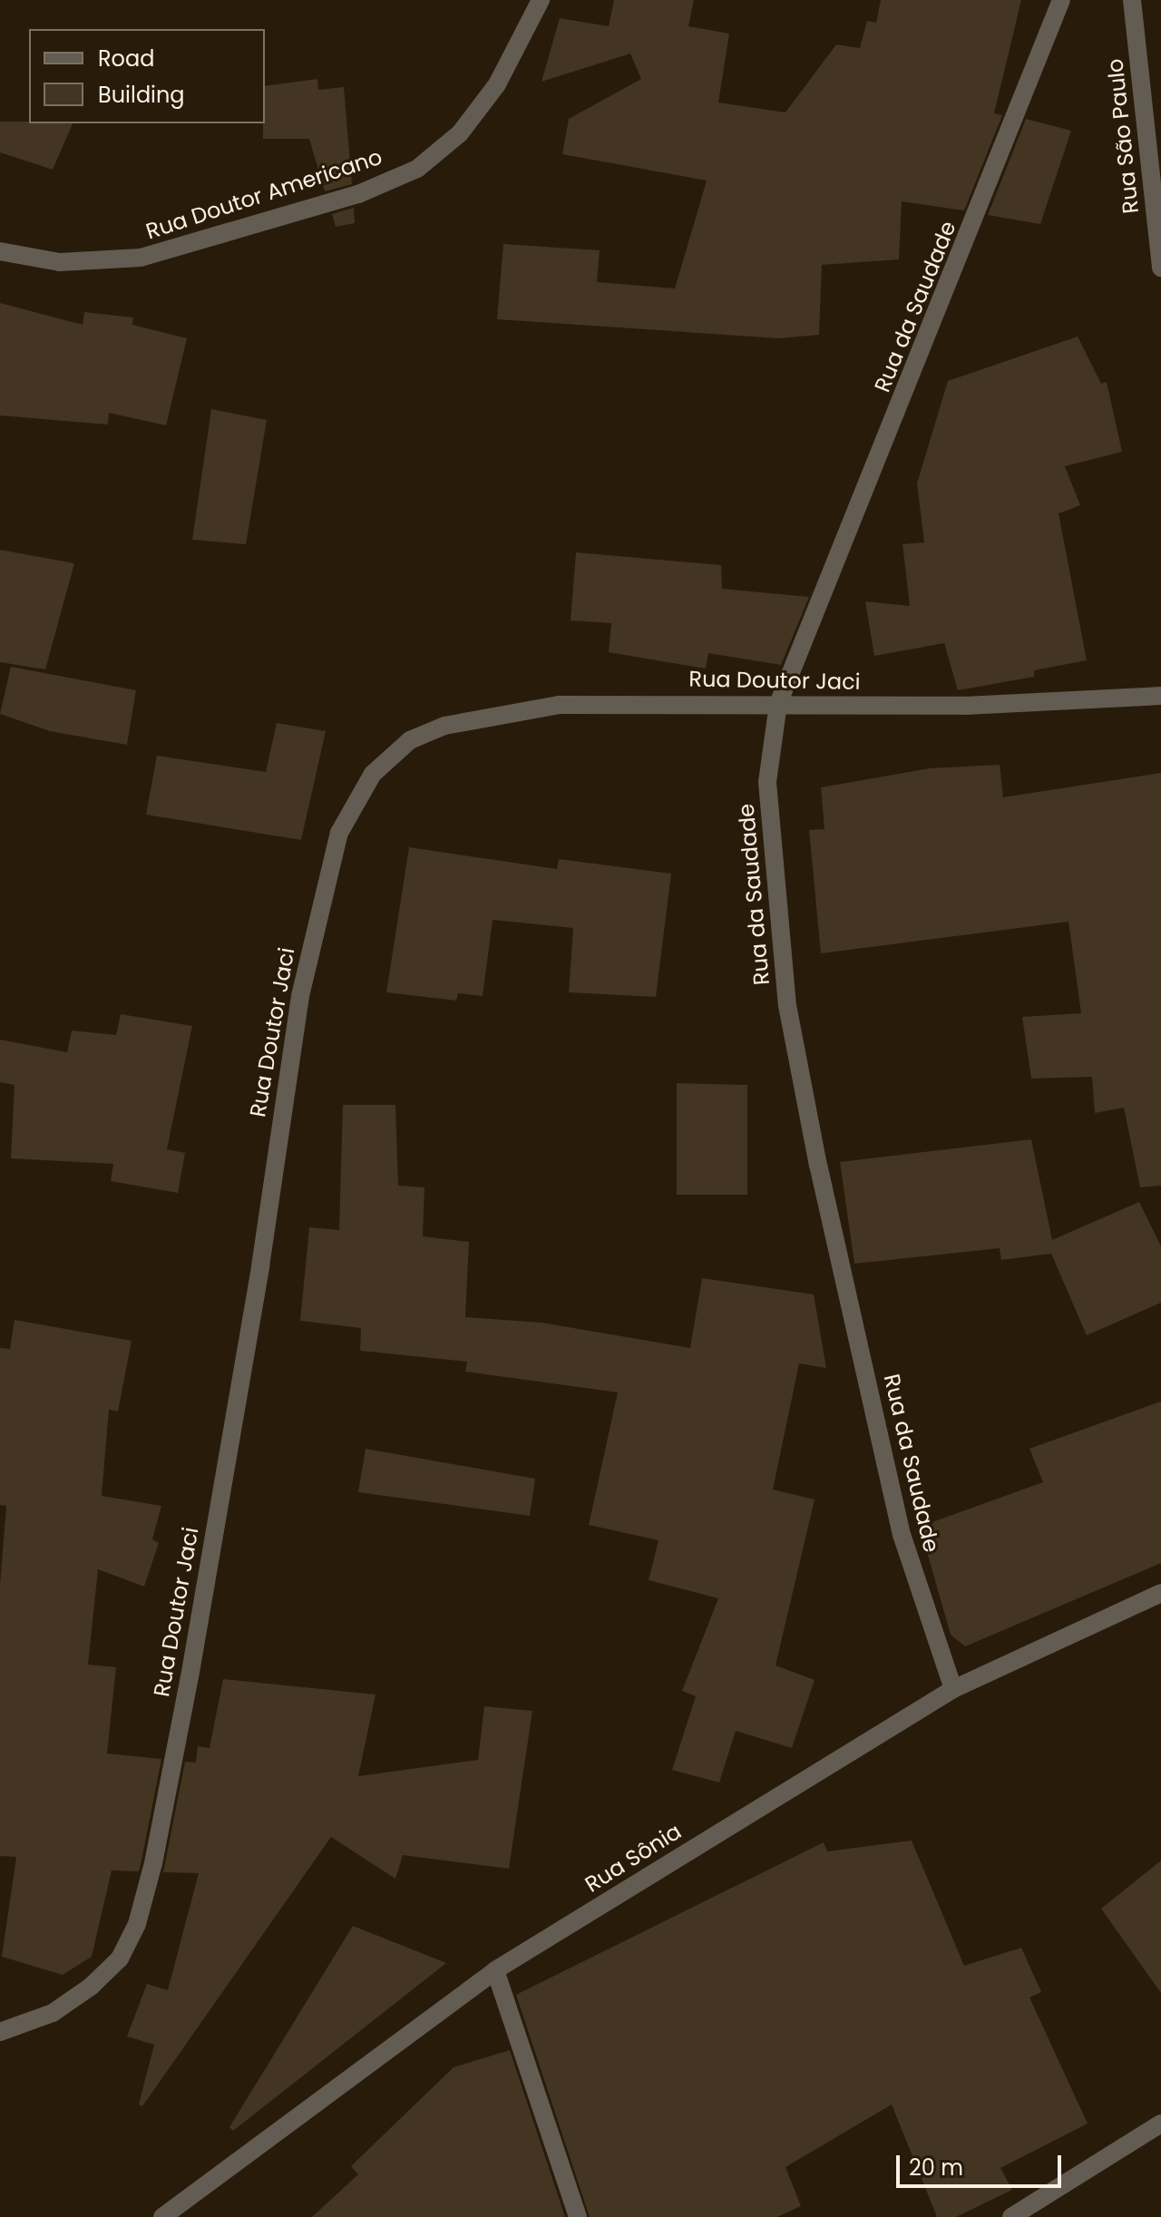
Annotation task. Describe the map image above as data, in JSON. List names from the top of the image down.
{
  "streets": {
    "street": [
      "Rua São Paulo",
      "Rua Doutor Americano",
      "Rua da Saudade",
      "Rua Doutor Jaci",
      "Rua Sônia"
    ]
  },
  "crossings": [
    ["Rua da Saudade", "Rua Doutor Jaci"],
    ["Rua da Saudade", "Rua Sônia"]
  ],
  "legend": ["Road", "Building"],
  "scale_bar": "20 m"
}
